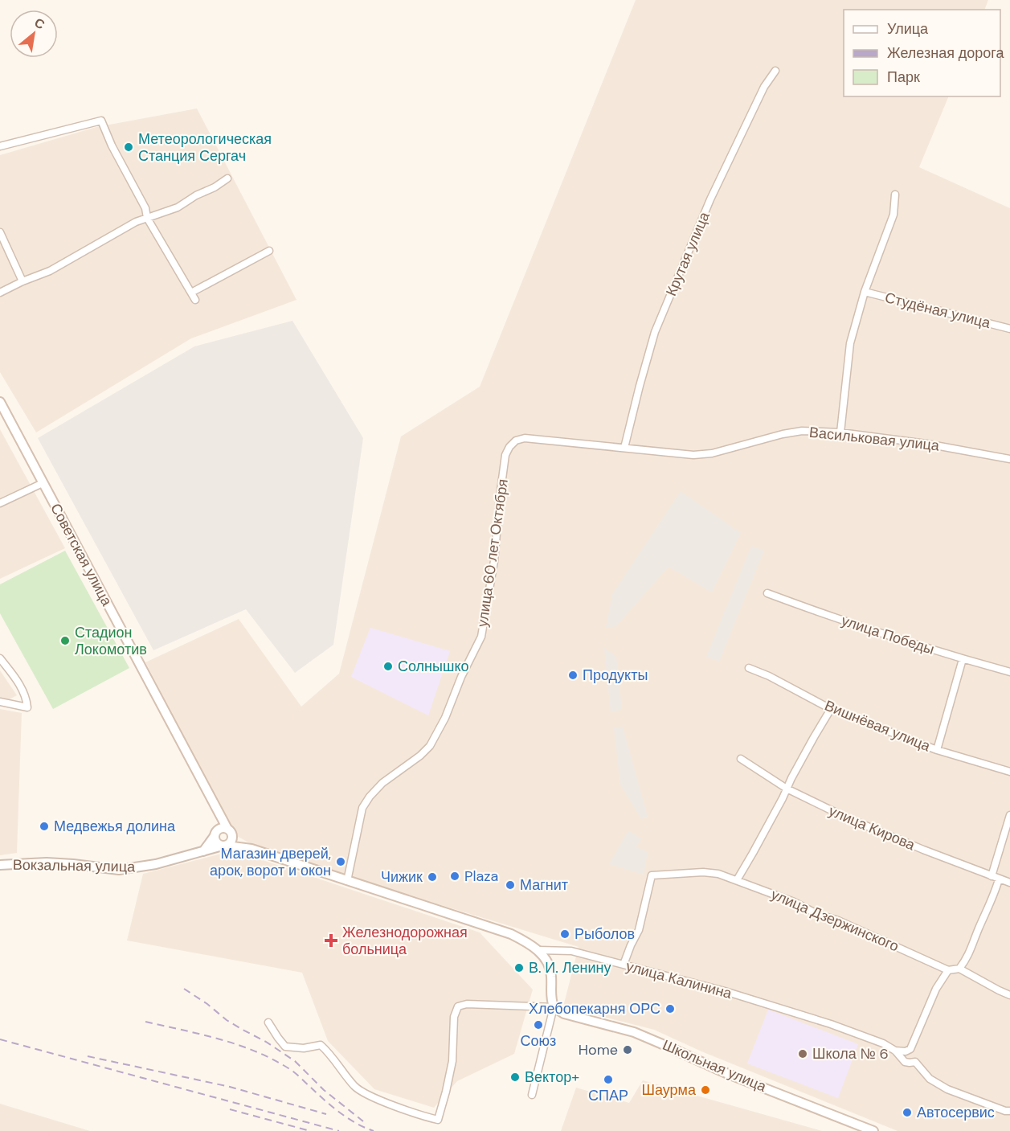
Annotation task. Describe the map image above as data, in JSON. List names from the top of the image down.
{
  "streets": {
    "main road": ["Советская улица", "Вокзальная улица", "Школьная улица"],
    "street": [
      "Крутая улица",
      "Студёная улица",
      "Васильковая улица",
      "улица 60 лет Октября",
      "улица Победы",
      "Вишнёвая улица",
      "улица Кирова",
      "улица Дзержинского",
      "улица Калинина"
    ]
  },
  "crossings": [
    ["Крутая улица", "Васильковая улица"],
    ["Крутая улица", "улица 60 лет Октября"],
    ["Васильковая улица", "улица 60 лет Октября"],
    ["Советская улица", "Вокзальная улица"],
    ["улица Дзержинского", "улица Калинина"]
  ],
  "places": {
    "other": [
      "Метеорологическая Станция Сергач",
      "Стадион Локомотив",
      "Солнышко",
      "Продукты",
      "Медвежья долина",
      "Магазин дверей, арок, ворот и окон",
      "Plaza",
      "Чижик",
      "Магнит",
      "Рыболов",
      "В. И. Ленину",
      "Хлебопекарня ОРС",
      "Союз",
      "Home",
      "Школа № 6",
      "Вектор+",
      "СПАР",
      "Шаурма",
      "Автосервис"
    ],
    "health": ["Железнодорожная больница"]
  },
  "legend": ["Улица", "Железная дорога", "Парк"],
  "north": "top right"
}
